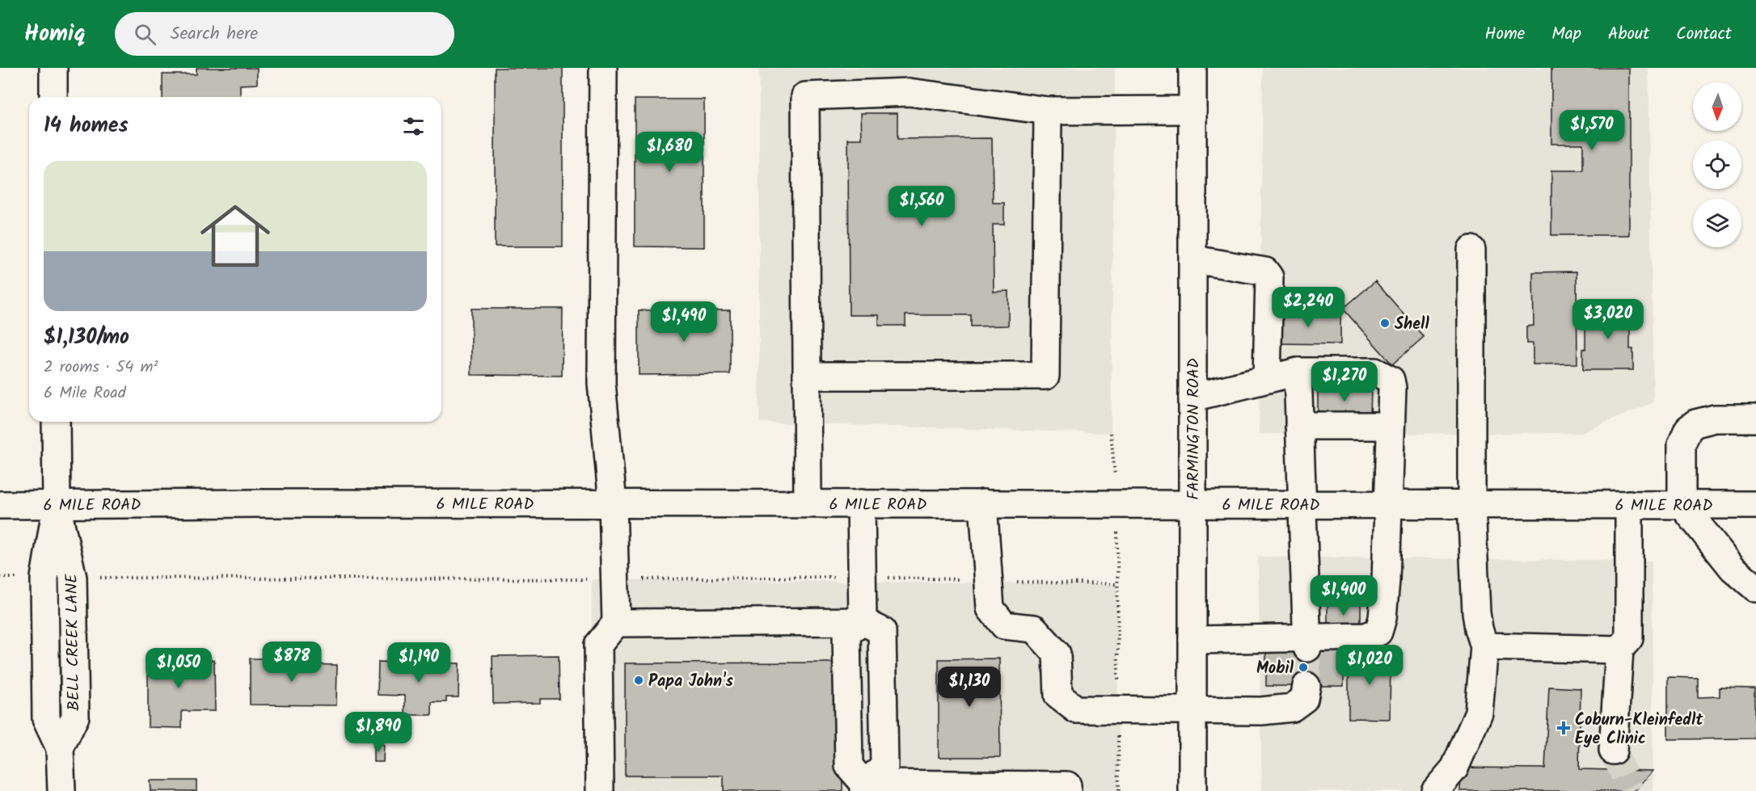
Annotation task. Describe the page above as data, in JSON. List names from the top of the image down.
{
  "streets": {
    "main road": ["FARMINGTON ROAD", "6 MILE ROAD", "BELL CREEK LANE"]
  },
  "crossings": [
    ["FARMINGTON ROAD", "6 MILE ROAD"],
    ["6 MILE ROAD", "BELL CREEK LANE"]
  ],
  "places": {
    "other": ["Shell", "Mobil", "Papa John's"],
    "health": ["Coburn-Kleinfedlt Eye Clinic"]
  },
  "north": "bottom",
  "page": {
    "header": "Homiq",
    "search": "Search here",
    "nav": [
      "Home",
      "Map",
      "About",
      "Contact"
    ],
    "heading": "14 homes",
    "price": [
      "$1,570",
      "$1,680",
      "$1,560",
      "$2,240",
      "$3,020",
      "$1,490",
      "$1,270",
      "$1,400",
      "$878",
      "$1,190",
      "$1,020",
      "$1,050",
      "$1,130",
      "$1,890"
    ],
    "list": [
      {
        "name": "$1,130/mo",
        "note": "2 rooms · 54 m² · 6 Mile Road"
      }
    ]
  }
}
